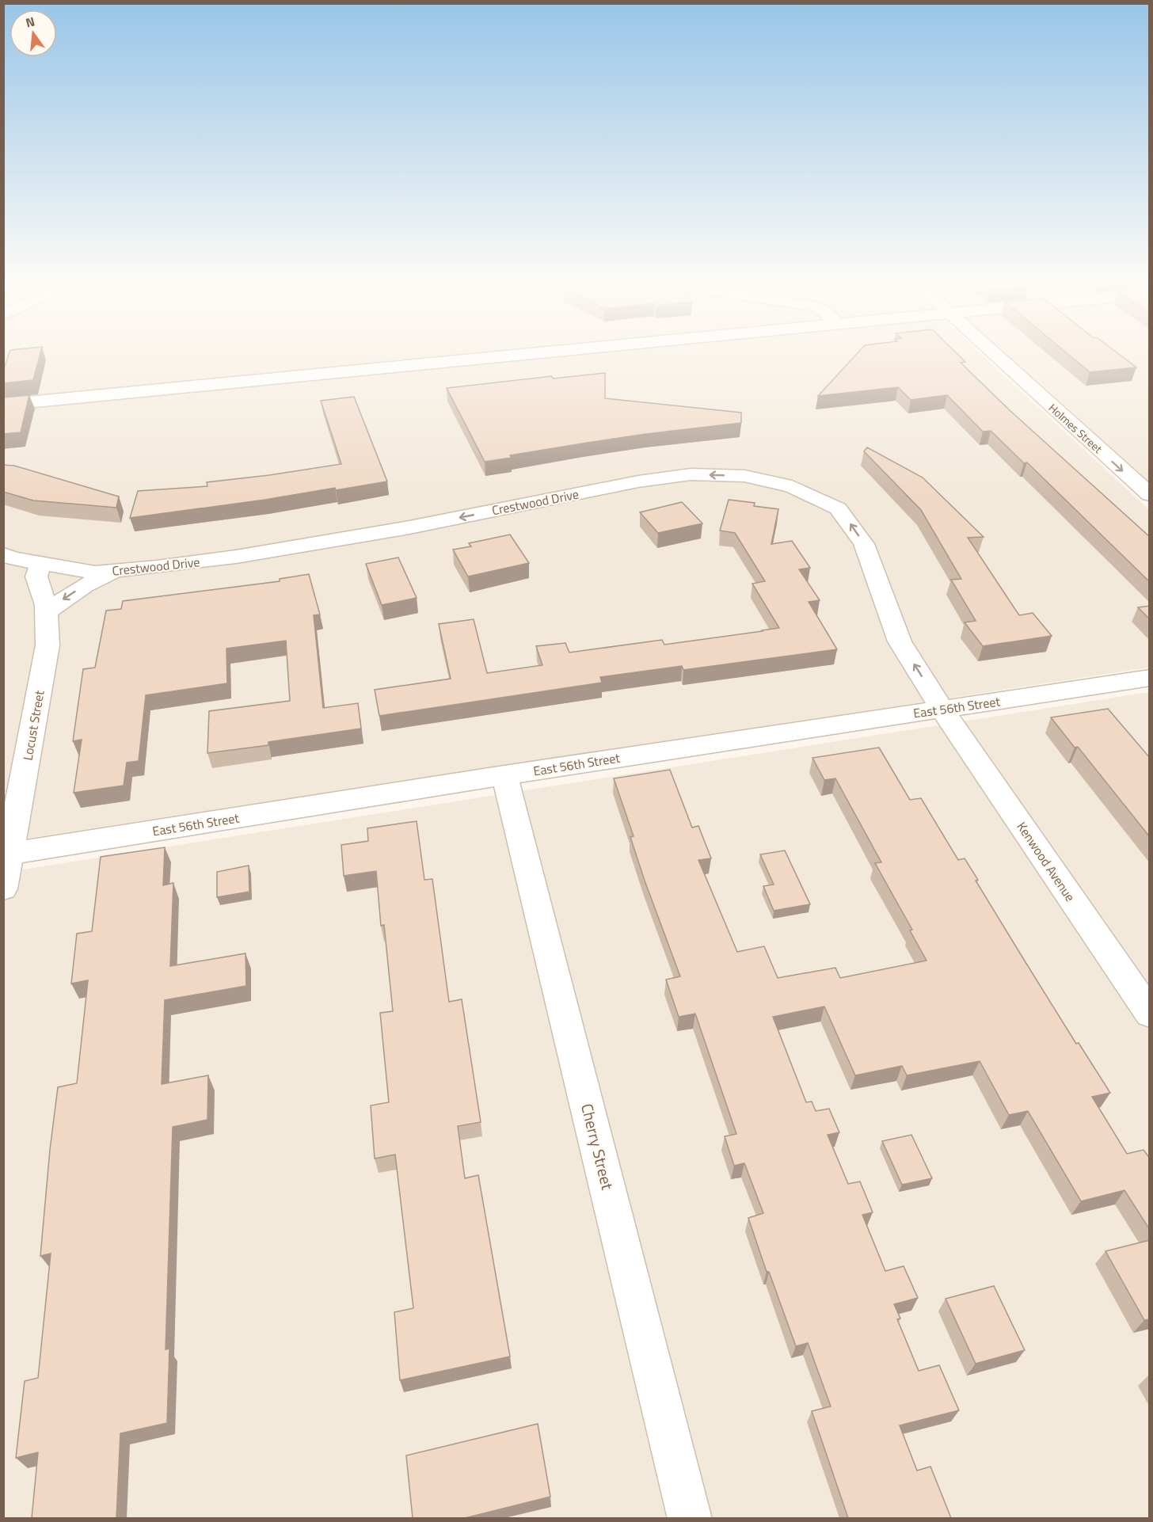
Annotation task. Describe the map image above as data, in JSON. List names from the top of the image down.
{
  "streets": {
    "street": [
      "Holmes Street",
      "Crestwood Drive",
      "East 56th Street",
      "Locust Street",
      "Kenwood Avenue",
      "Cherry Street"
    ]
  },
  "crossings": [
    ["Crestwood Drive", "East 56th Street"],
    ["Crestwood Drive", "Locust Street"],
    ["Crestwood Drive", "Kenwood Avenue"],
    ["East 56th Street", "Locust Street"],
    ["East 56th Street", "Kenwood Avenue"],
    ["East 56th Street", "Cherry Street"]
  ],
  "one_way": ["Holmes Street"],
  "north": "top"
}
